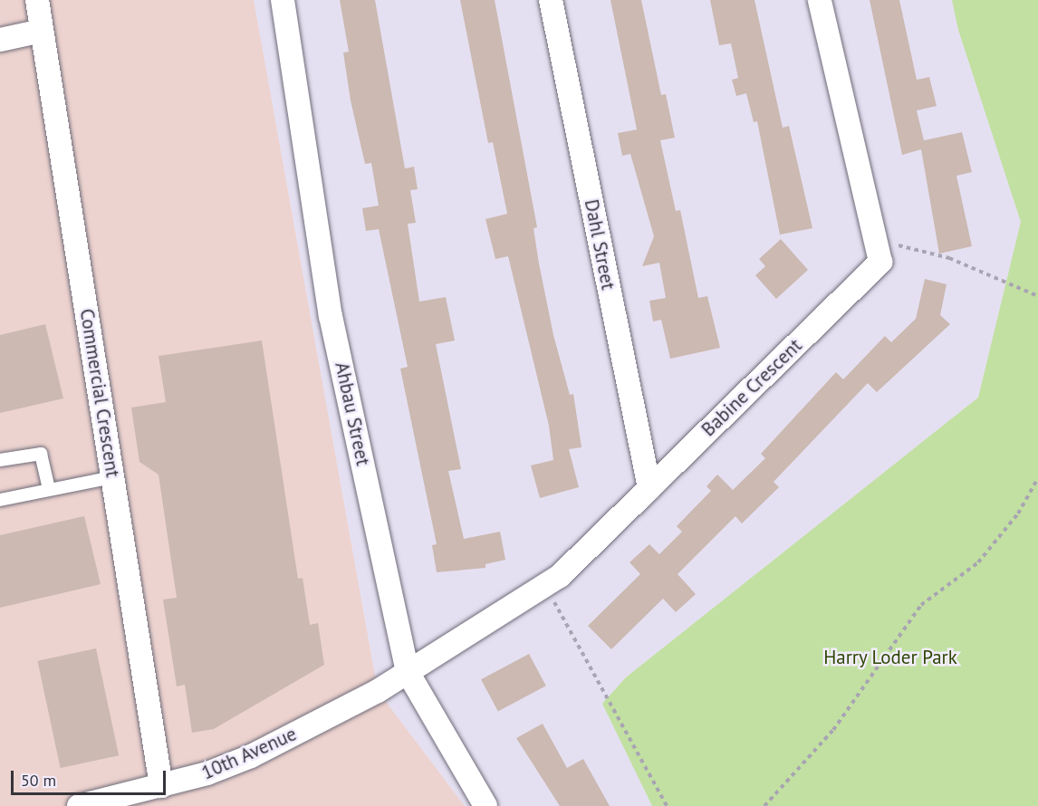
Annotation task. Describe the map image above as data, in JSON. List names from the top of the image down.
{
  "streets": {
    "street": [
      "Dahl Street",
      "Babine Crescent",
      "Commercial Crescent",
      "Ahbau Street",
      "10th Avenue"
    ]
  },
  "crossings": [
    ["Dahl Street", "Babine Crescent"],
    ["Babine Crescent", "Ahbau Street"],
    ["Babine Crescent", "10th Avenue"],
    ["Commercial Crescent", "10th Avenue"],
    ["Ahbau Street", "10th Avenue"]
  ],
  "parks": ["Harry Loder Park"],
  "scale_bar": "50 m"
}
